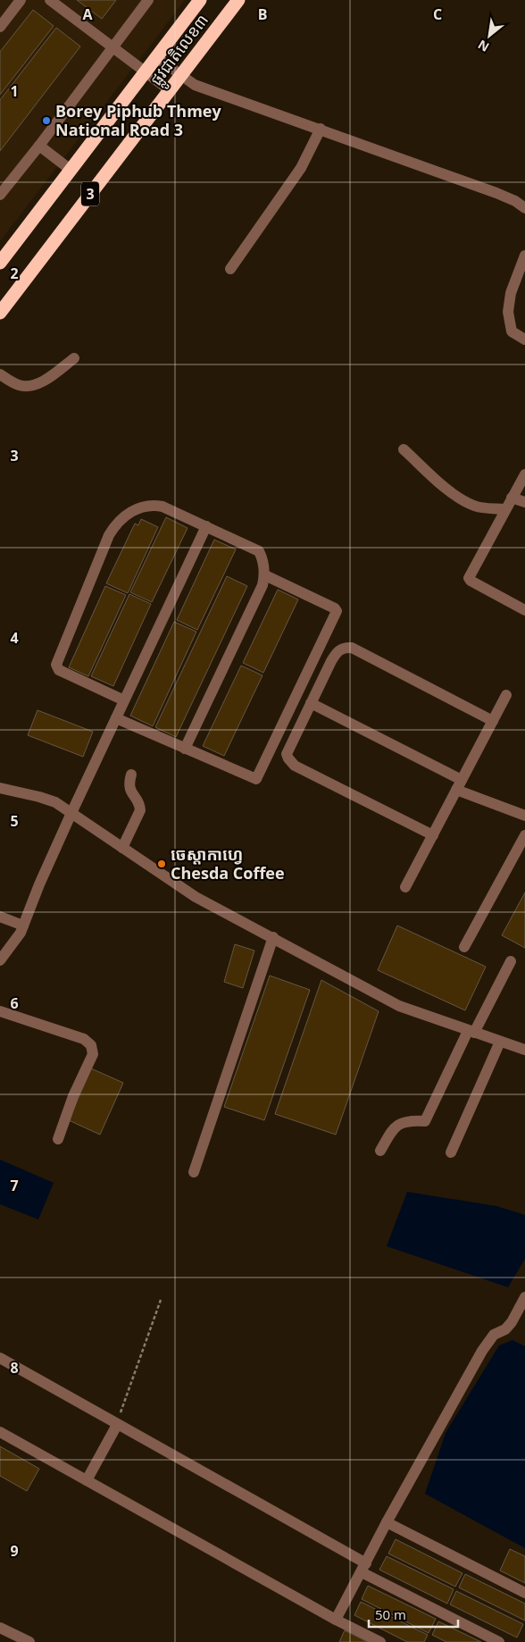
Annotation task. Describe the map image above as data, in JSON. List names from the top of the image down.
{
  "streets": {
    "highway": ["ផ្លូវជាតិលេខ៣", "3"]
  },
  "places": ["Borey Piphub Thmey National Road 3", "ចេស្ដាកាហ្វេ Chesda Coffee"],
  "scale_bar": "50 m",
  "north": "bottom left",
  "grid": {
    "columns": ["A", "B", "C"],
    "rows": [
      "1",
      "2",
      "3",
      "4",
      "5",
      "6",
      "7",
      "8",
      "9"
    ]
  }
}
